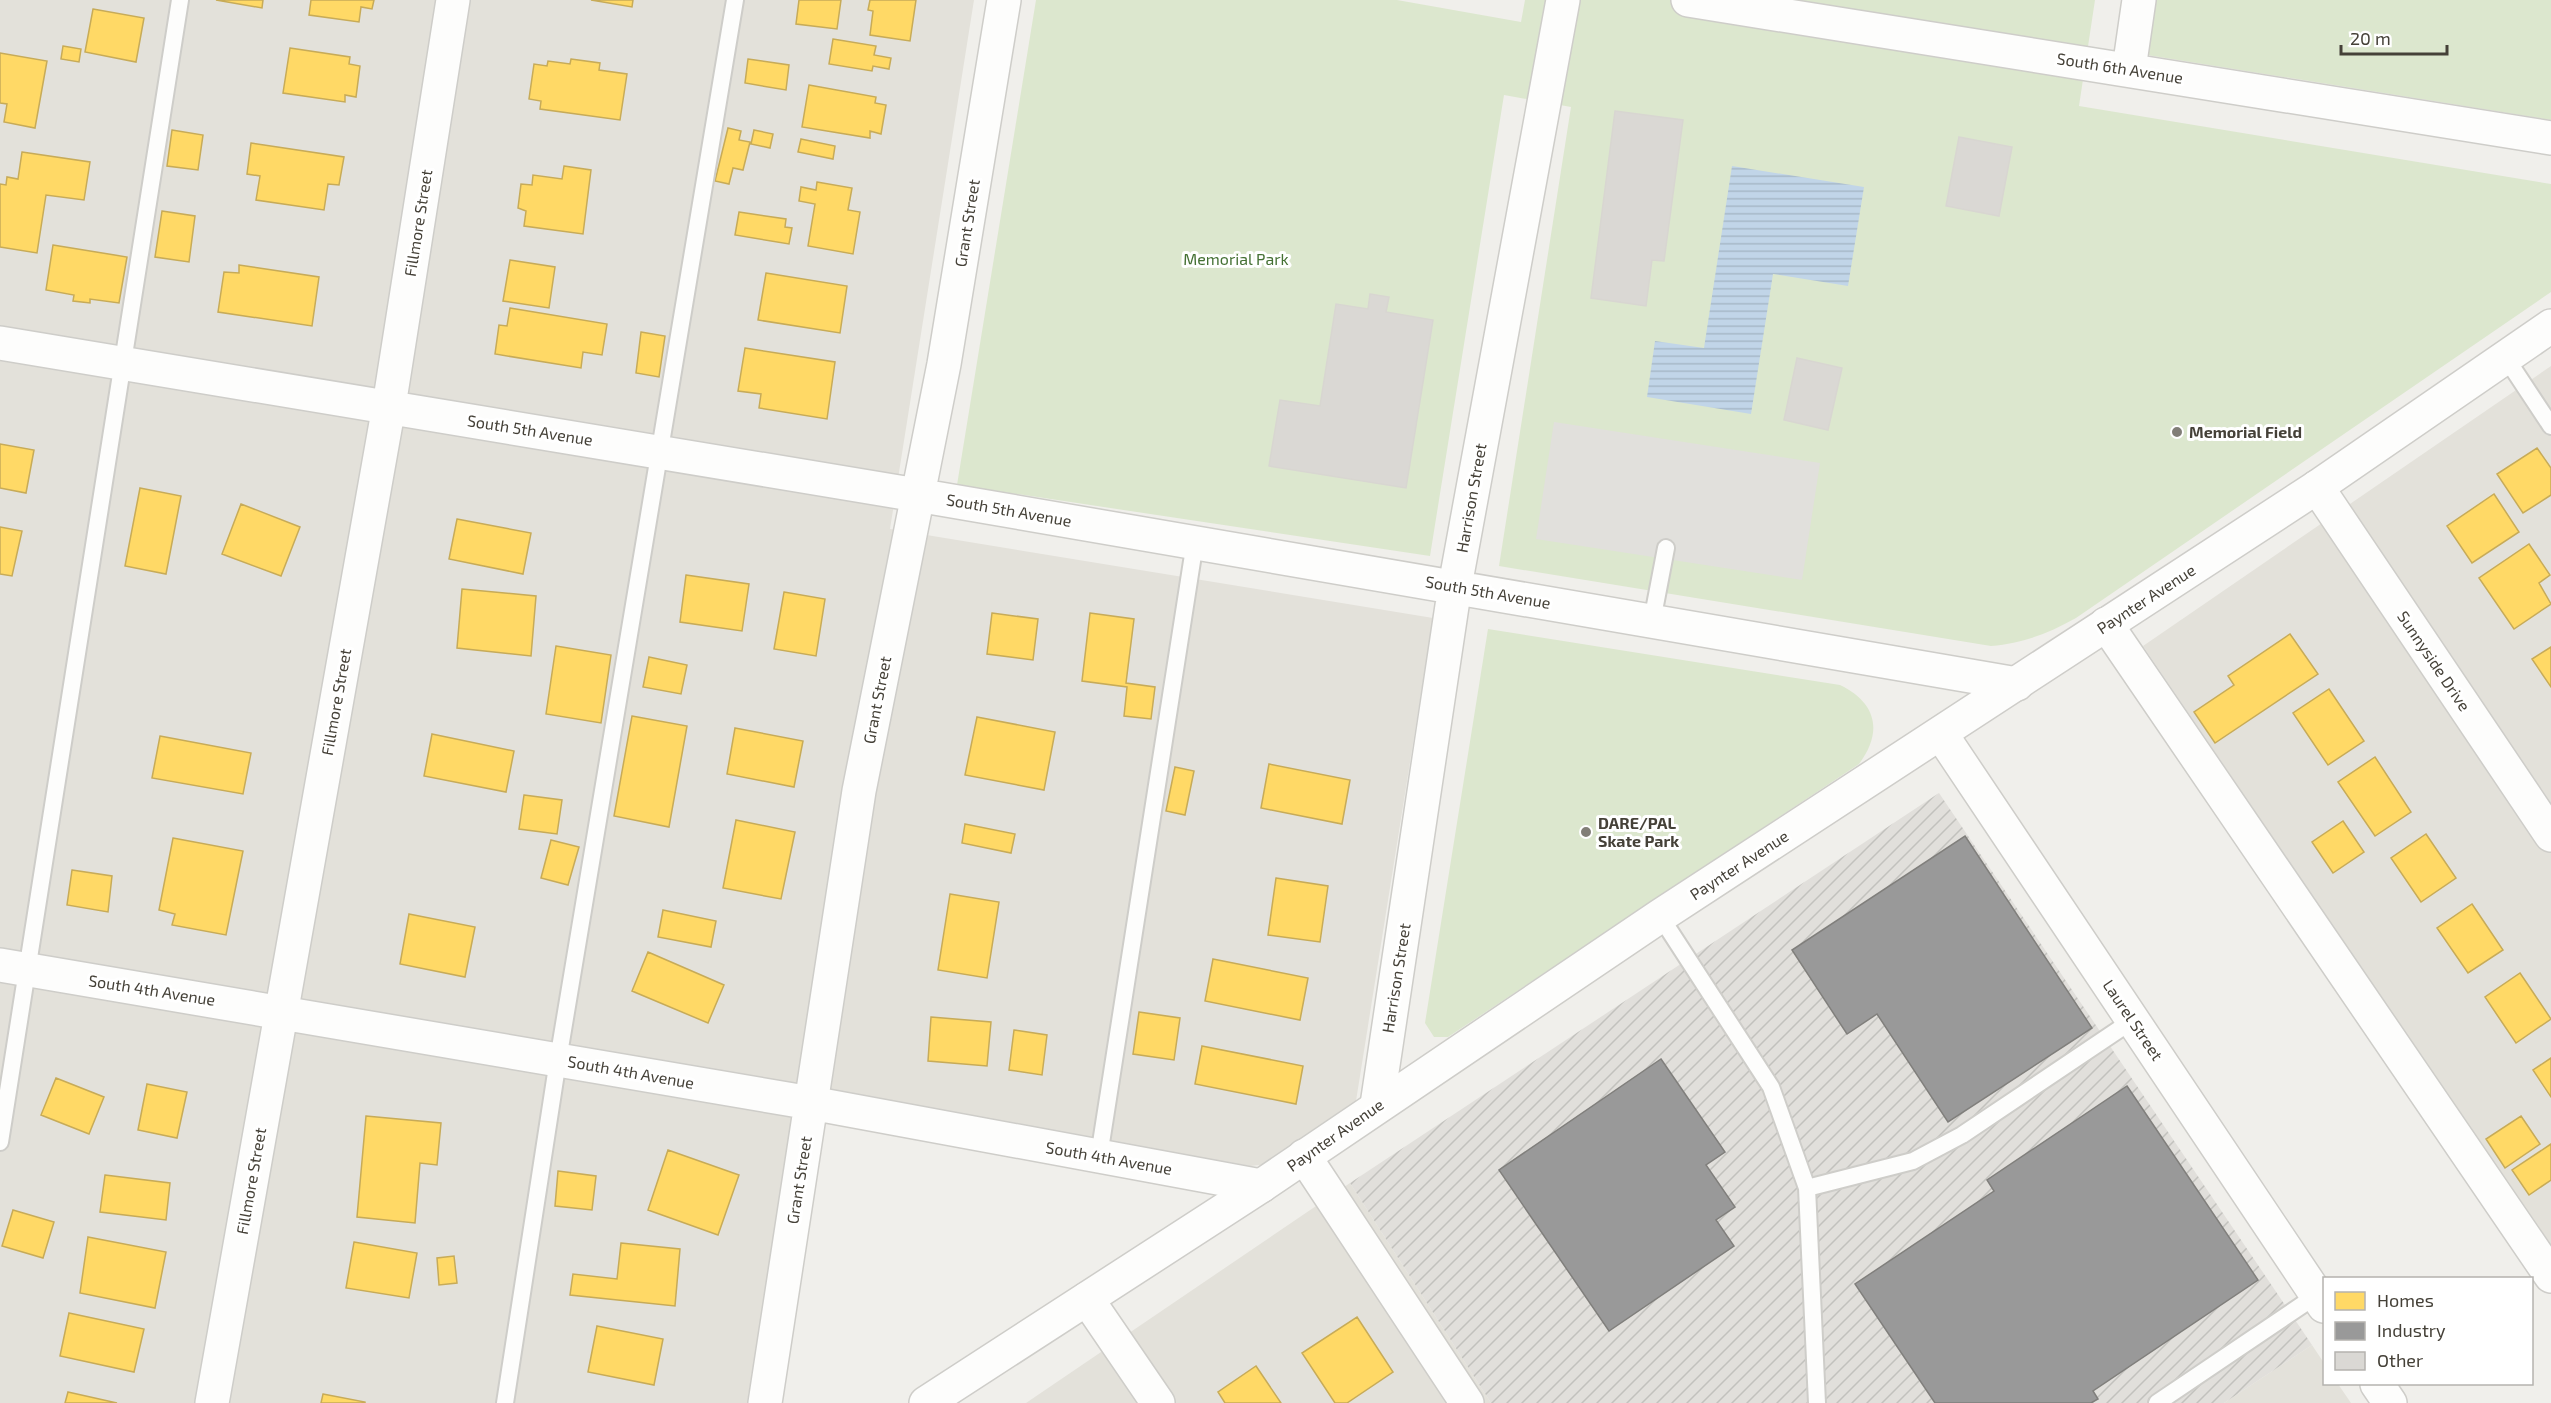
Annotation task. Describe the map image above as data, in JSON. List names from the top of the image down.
{
  "streets": {
    "street": [
      "South 6th Avenue",
      "Fillmore Street",
      "Grant Street",
      "South 5th Avenue",
      "Harrison Street",
      "Paynter Avenue",
      "Sunnyside Drive",
      "South 4th Avenue",
      "Laurel Street"
    ]
  },
  "crossings": [
    ["Fillmore Street", "South 5th Avenue"],
    ["Fillmore Street", "South 4th Avenue"],
    ["Grant Street", "South 5th Avenue"],
    ["Grant Street", "South 4th Avenue"],
    ["South 5th Avenue", "Harrison Street"],
    ["South 5th Avenue", "Paynter Avenue"],
    ["Harrison Street", "Paynter Avenue"],
    ["Paynter Avenue", "Sunnyside Drive"],
    ["Paynter Avenue", "South 4th Avenue"],
    ["Paynter Avenue", "Laurel Street"]
  ],
  "parks": ["Memorial Park"],
  "places": ["Memorial Field", "DARE/PAL Skate Park"],
  "legend": ["Homes", "Industry", "Other"],
  "scale_bar": "20 m"
}
